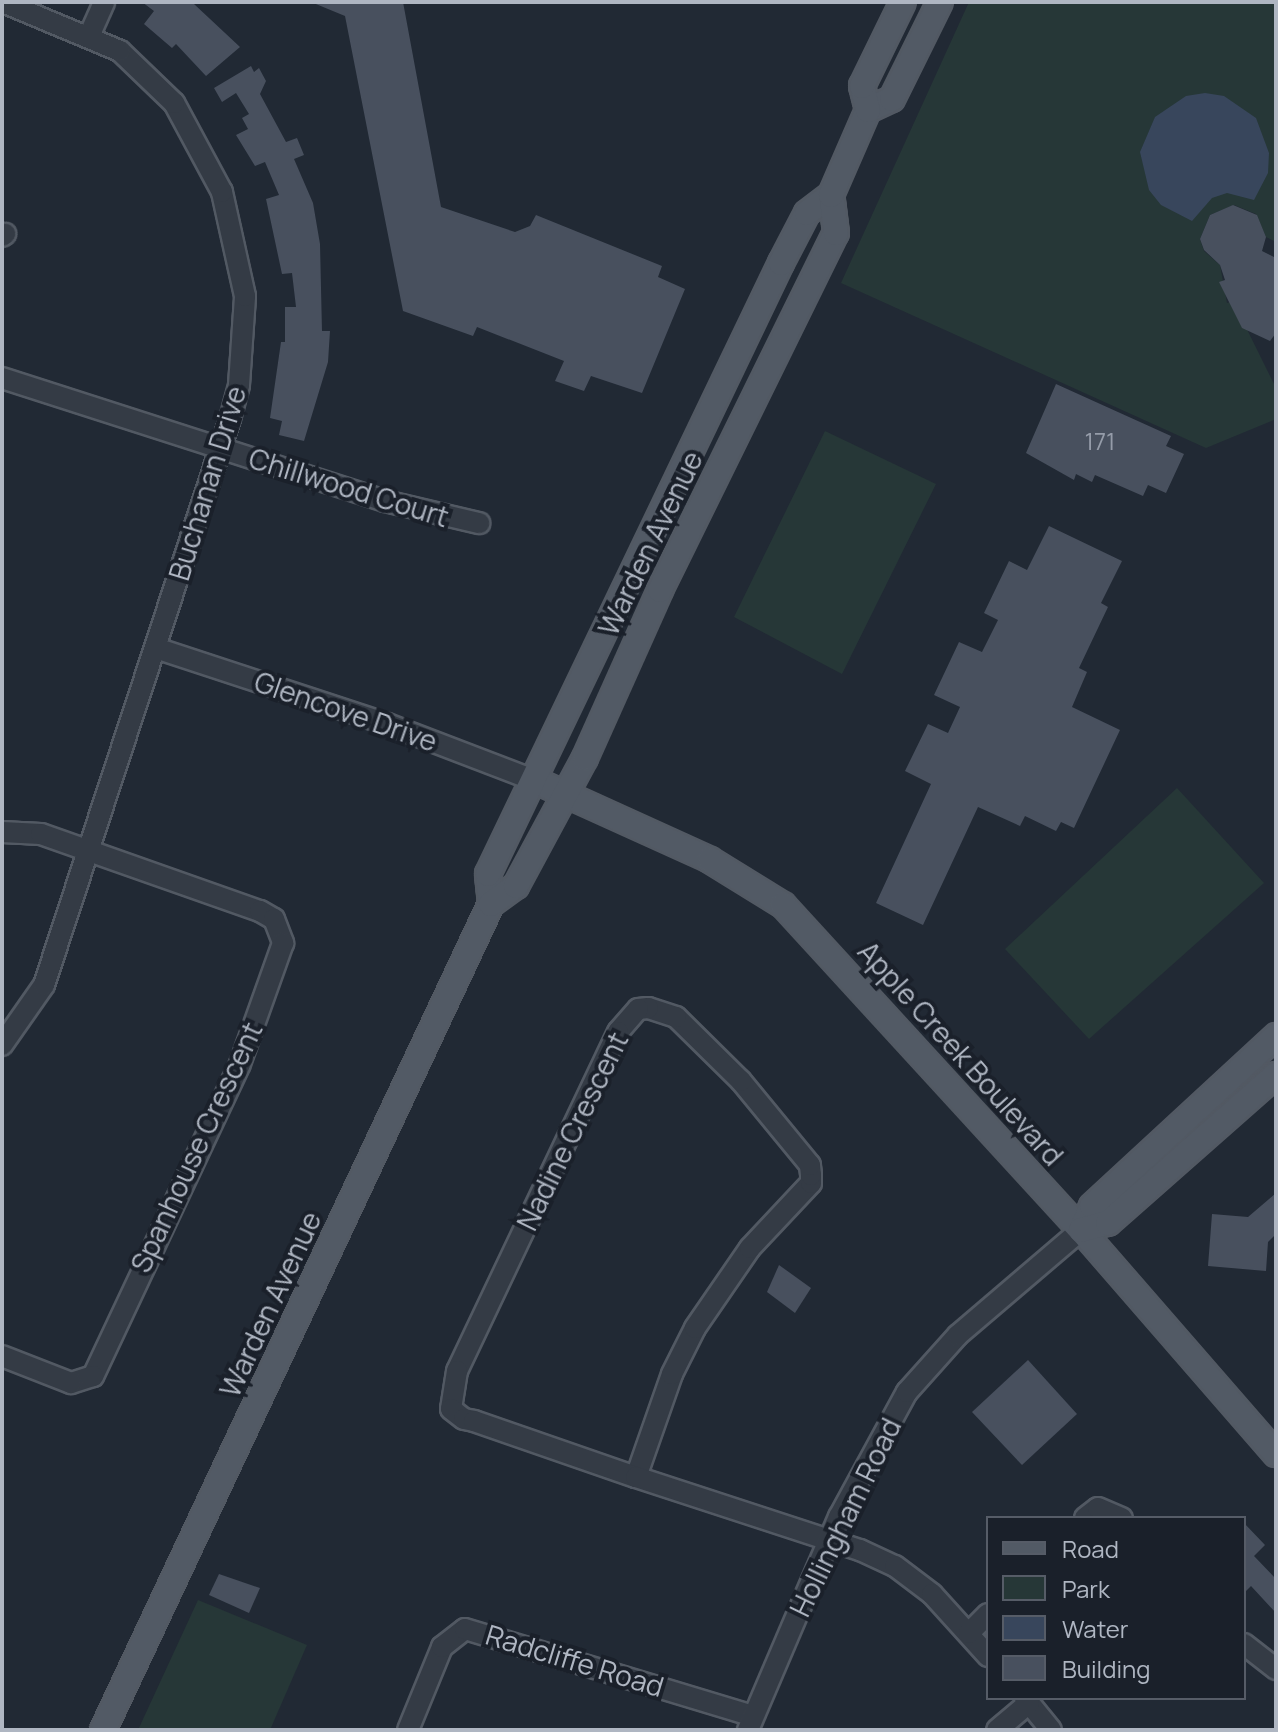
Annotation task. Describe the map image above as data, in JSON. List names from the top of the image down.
{
  "streets": {
    "main road": ["Warden Avenue", "Apple Creek Boulevard"],
    "street": [
      "Buchanan Drive",
      "Chillwood Court",
      "Glencove Drive",
      "Nadine Crescent",
      "Spanhouse Crescent",
      "Hollingham Road",
      "Radcliffe Road"
    ]
  },
  "crossings": [
    ["Buchanan Drive", "Chillwood Court"],
    ["Buchanan Drive", "Glencove Drive"],
    ["Buchanan Drive", "Spanhouse Crescent"],
    ["Warden Avenue", "Glencove Drive"],
    ["Warden Avenue", "Apple Creek Boulevard"],
    ["Glencove Drive", "Apple Creek Boulevard"],
    ["Apple Creek Boulevard", "Hollingham Road"],
    ["Nadine Crescent", "Hollingham Road"],
    ["Hollingham Road", "Radcliffe Road"]
  ],
  "house_numbers": ["171"],
  "legend": [
    "Road",
    "Park",
    "Water",
    "Building"
  ]
}
